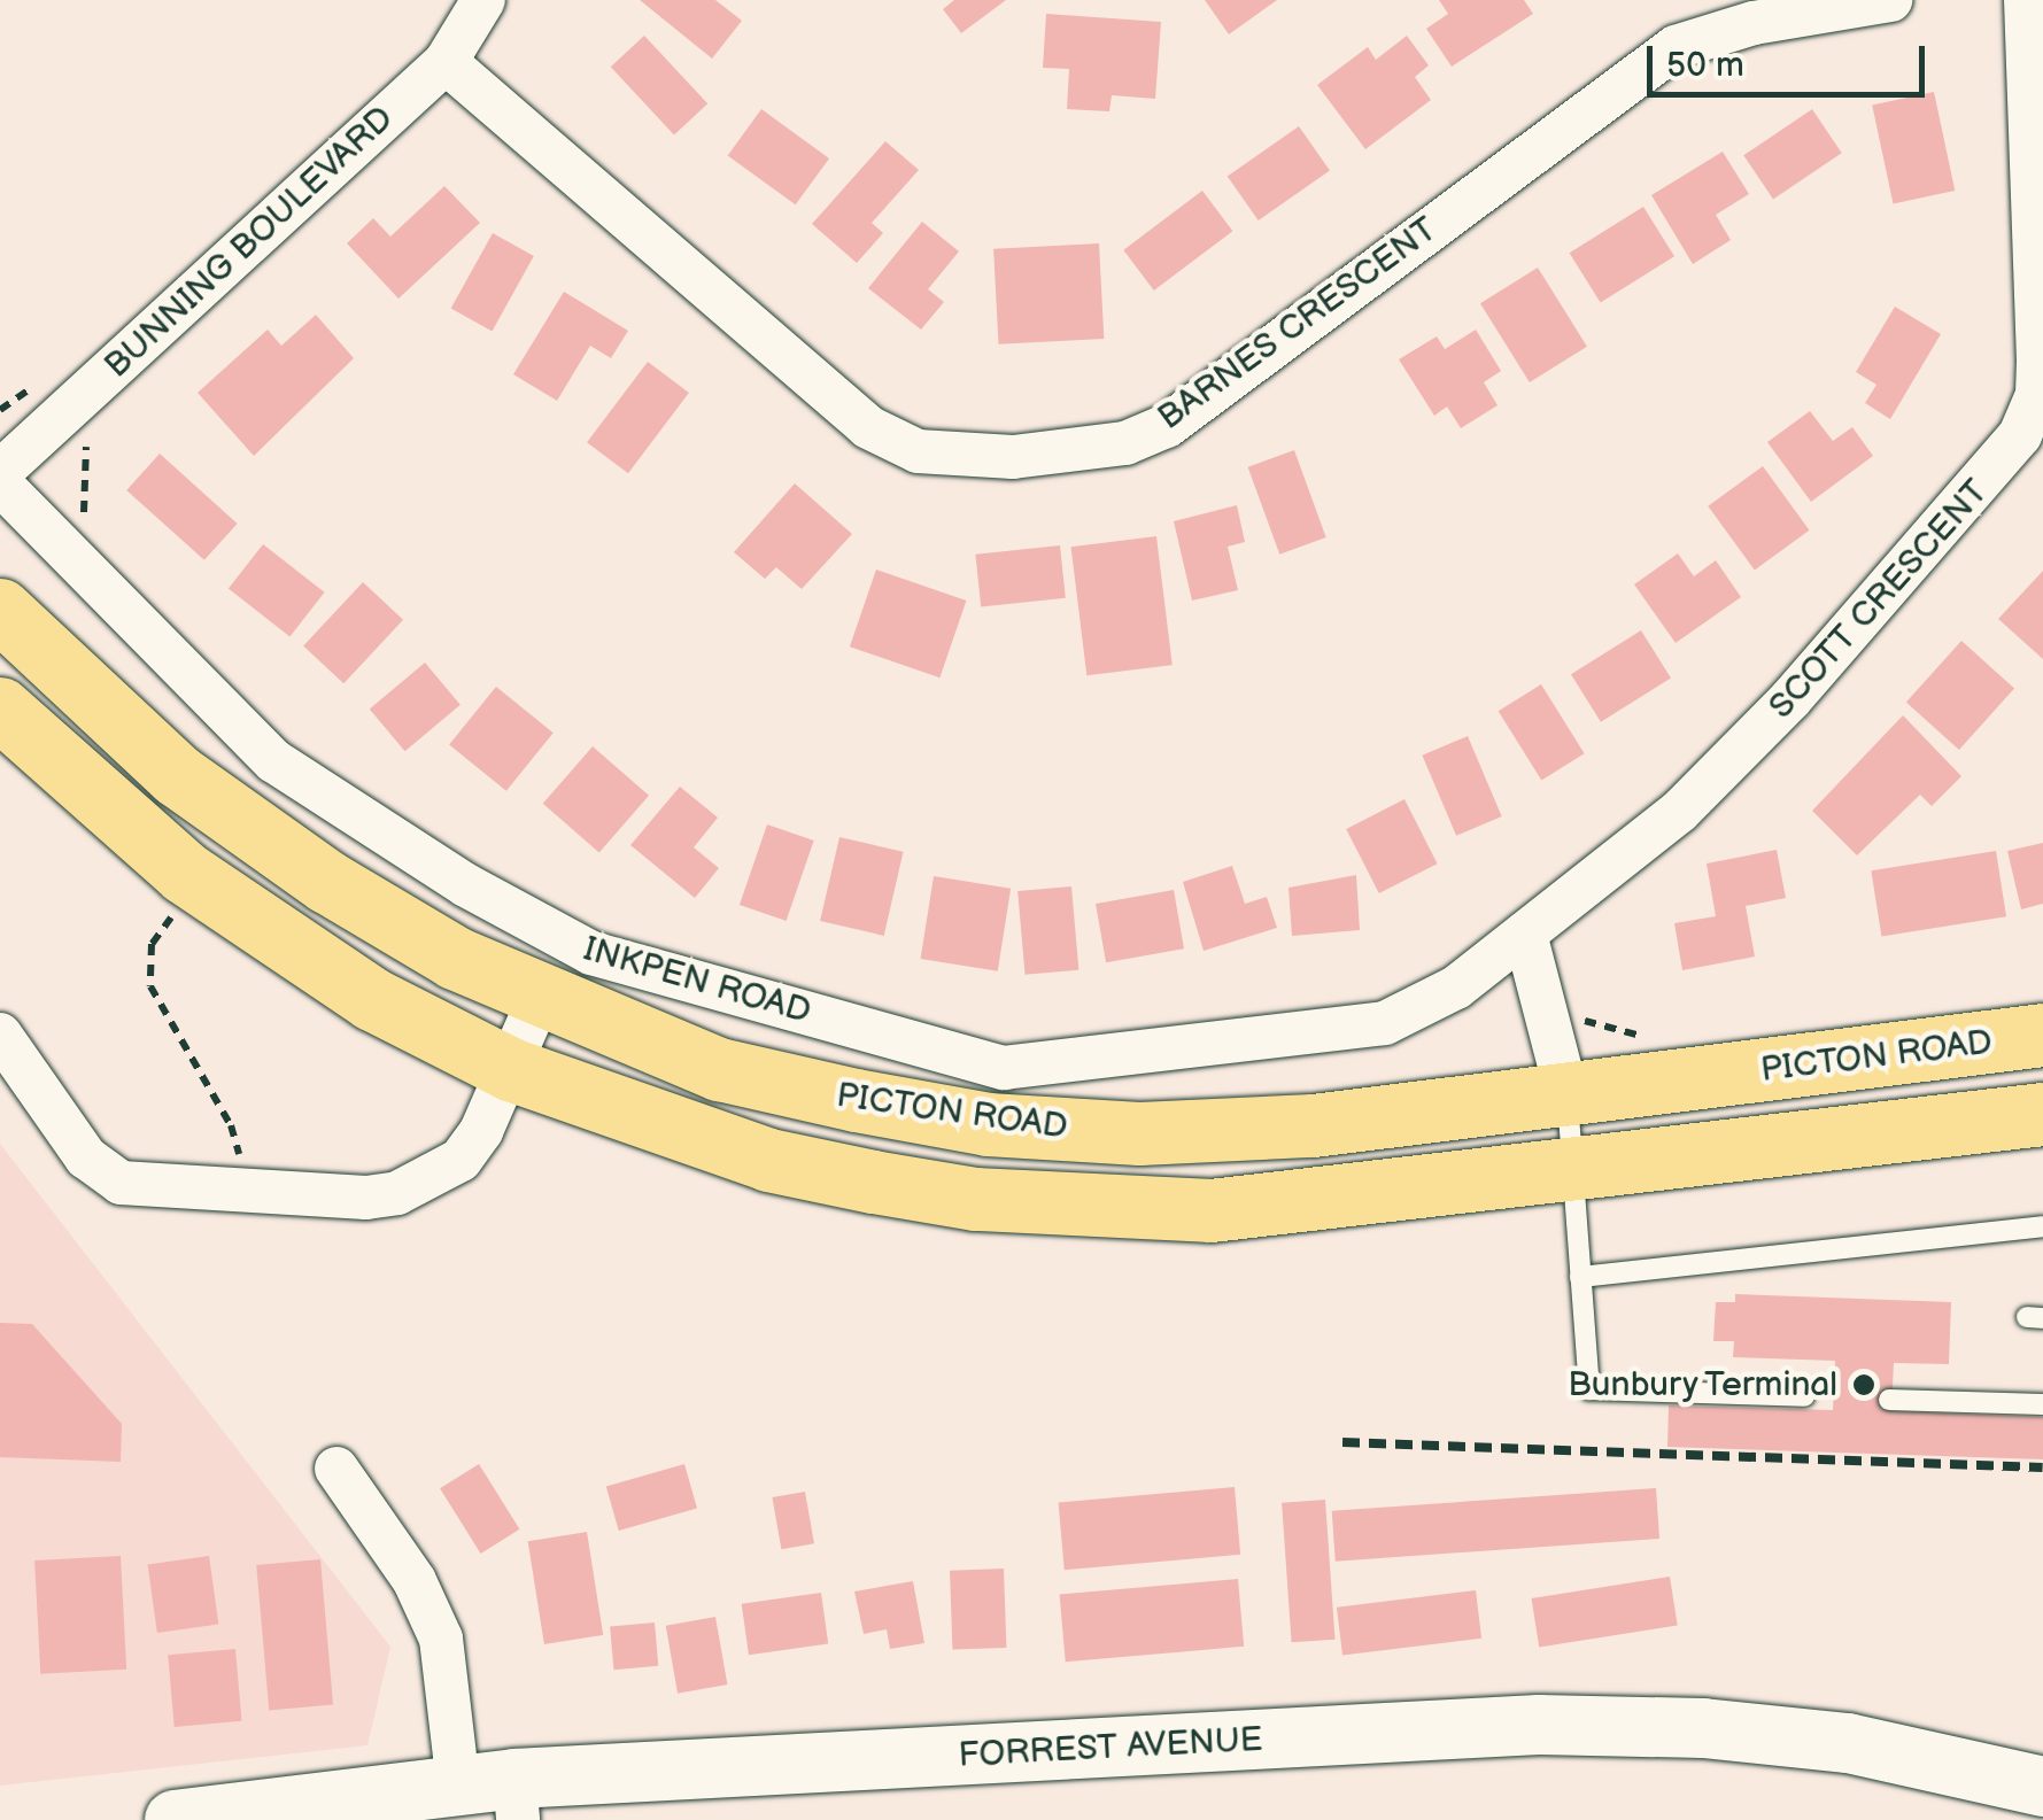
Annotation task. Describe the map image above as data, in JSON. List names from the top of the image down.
{
  "streets": {
    "main road": ["PICTON ROAD", "FORREST AVENUE"],
    "street": [
      "BUNNING BOULEVARD",
      "BARNES CRESCENT",
      "SCOTT CRESCENT",
      "INKPEN ROAD"
    ]
  },
  "crossings": [
    ["BUNNING BOULEVARD", "BARNES CRESCENT"],
    ["SCOTT CRESCENT", "INKPEN ROAD"]
  ],
  "places": ["Bunbury Terminal"],
  "scale_bar": "50 m"
}
